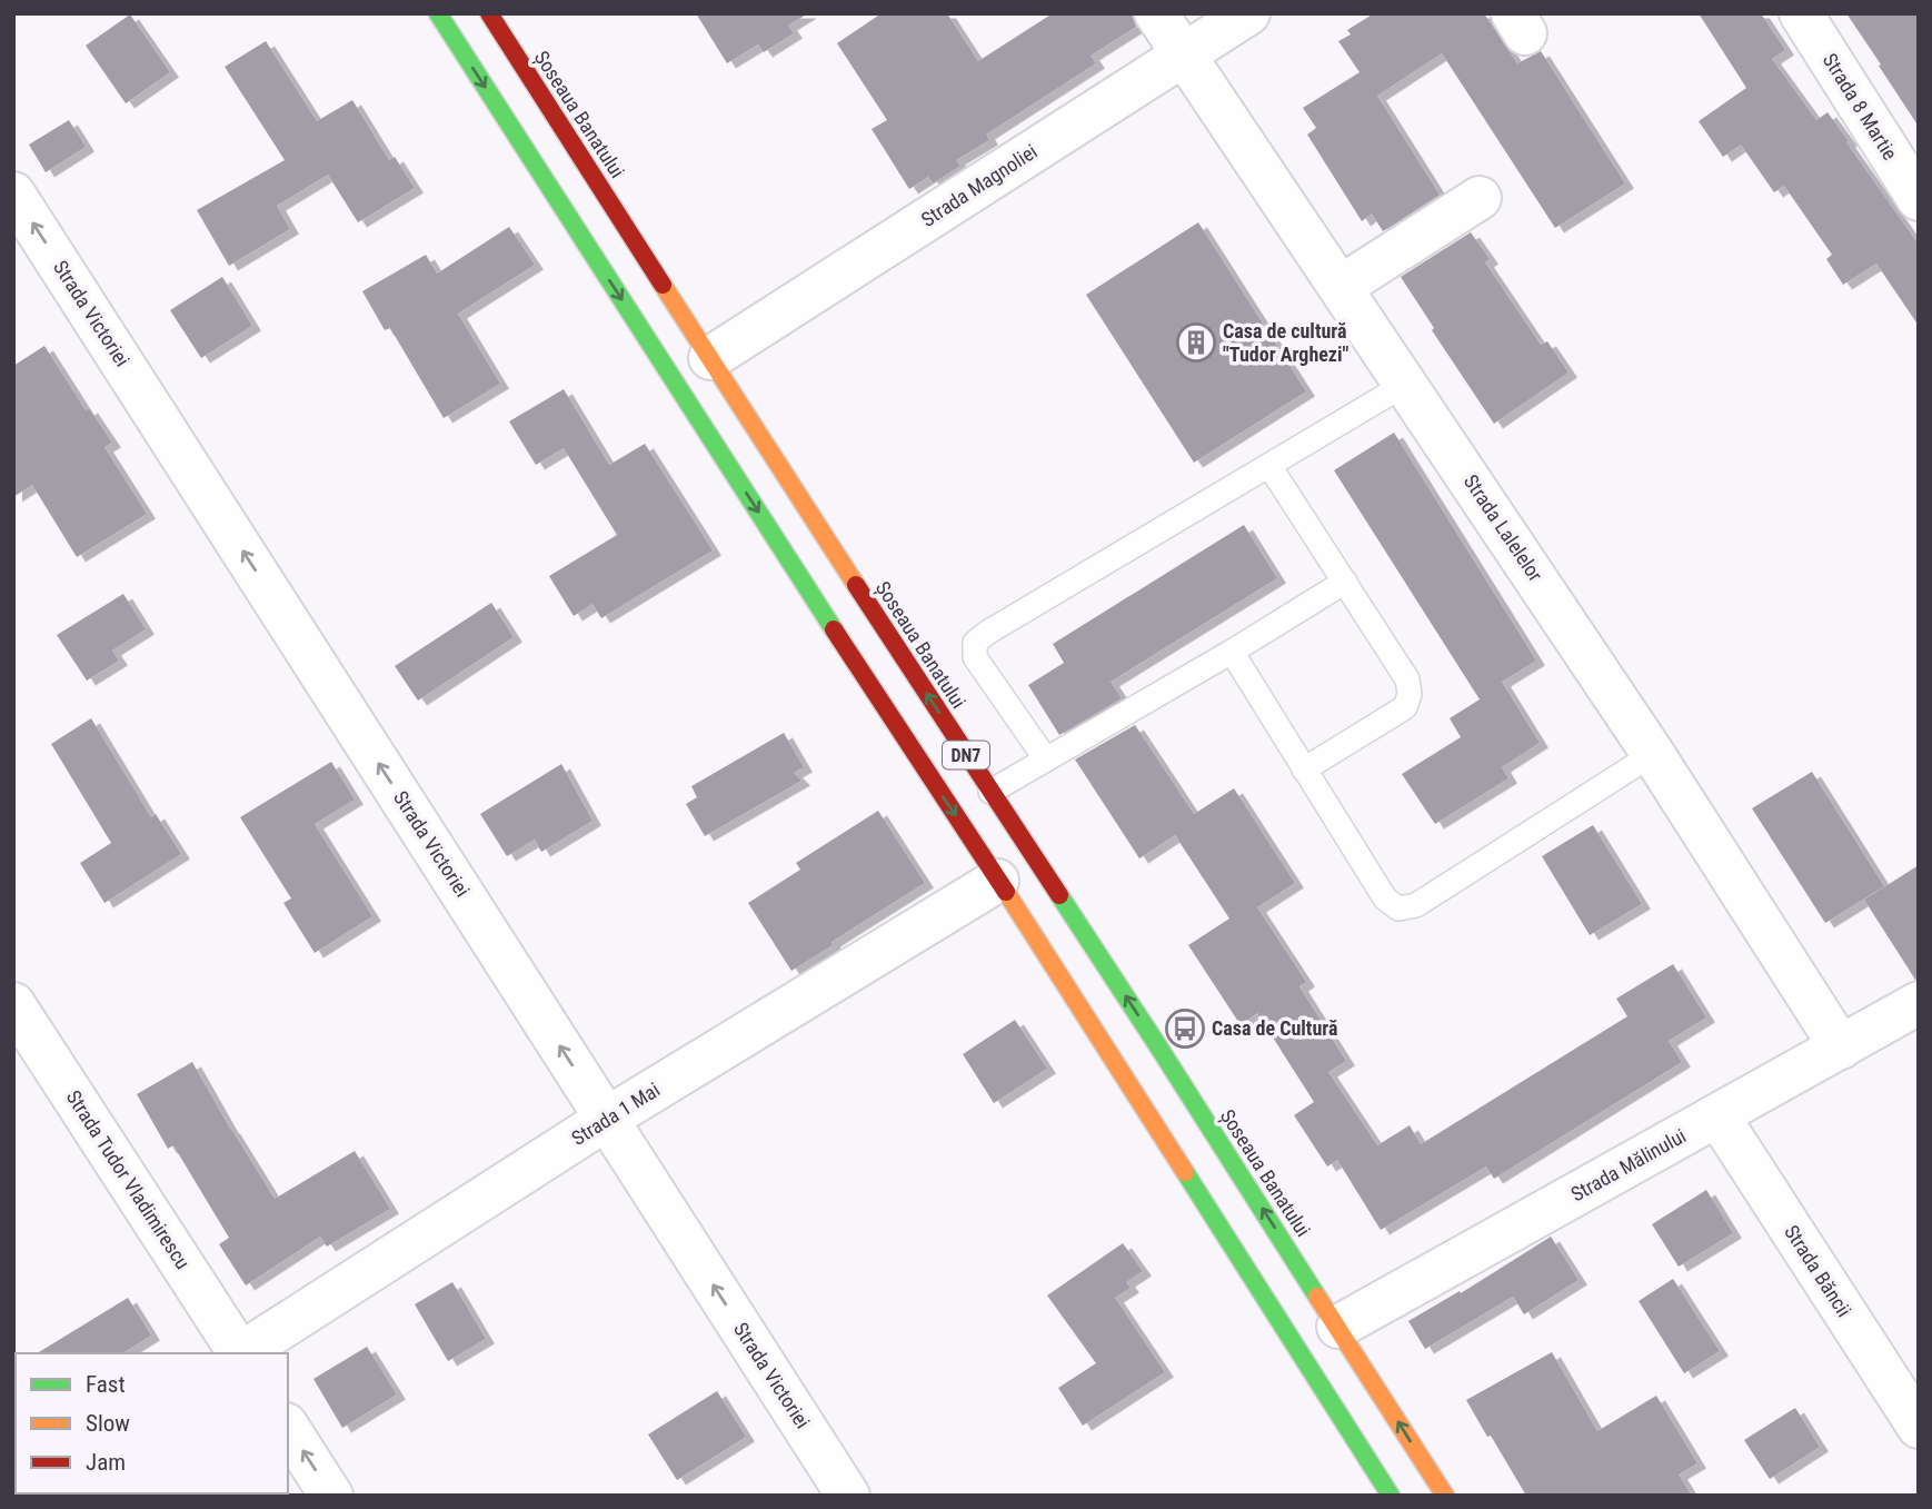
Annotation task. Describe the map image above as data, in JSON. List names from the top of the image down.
{
  "streets": {
    "main road": ["Șoseaua Banatului", "DN7"],
    "street": [
      "Strada 8 Martie",
      "Strada Magnoliei",
      "Strada Victoriei",
      "Strada Lalelelor",
      "Strada 1 Mai",
      "Strada Mălinului",
      "Strada Tudor Vladimirescu",
      "Strada Băncii"
    ]
  },
  "crossings": [
    ["Șoseaua Banatului", "Strada Magnoliei"],
    ["Șoseaua Banatului", "Strada Mălinului"],
    ["Strada Magnoliei", "Strada Lalelelor"],
    ["Strada Victoriei", "Strada 1 Mai"],
    ["Strada Lalelelor", "Strada Mălinului"],
    ["DN7", "Strada 1 Mai"],
    ["Strada Mălinului", "Strada Băncii"]
  ],
  "one_way": ["Strada Victoriei"],
  "places": {
    "building": ["Casa de cultură \"Tudor Arghezi\""],
    "bus stop": ["Casa de Cultură"]
  },
  "legend": ["Fast", "Slow", "Jam"]
}
